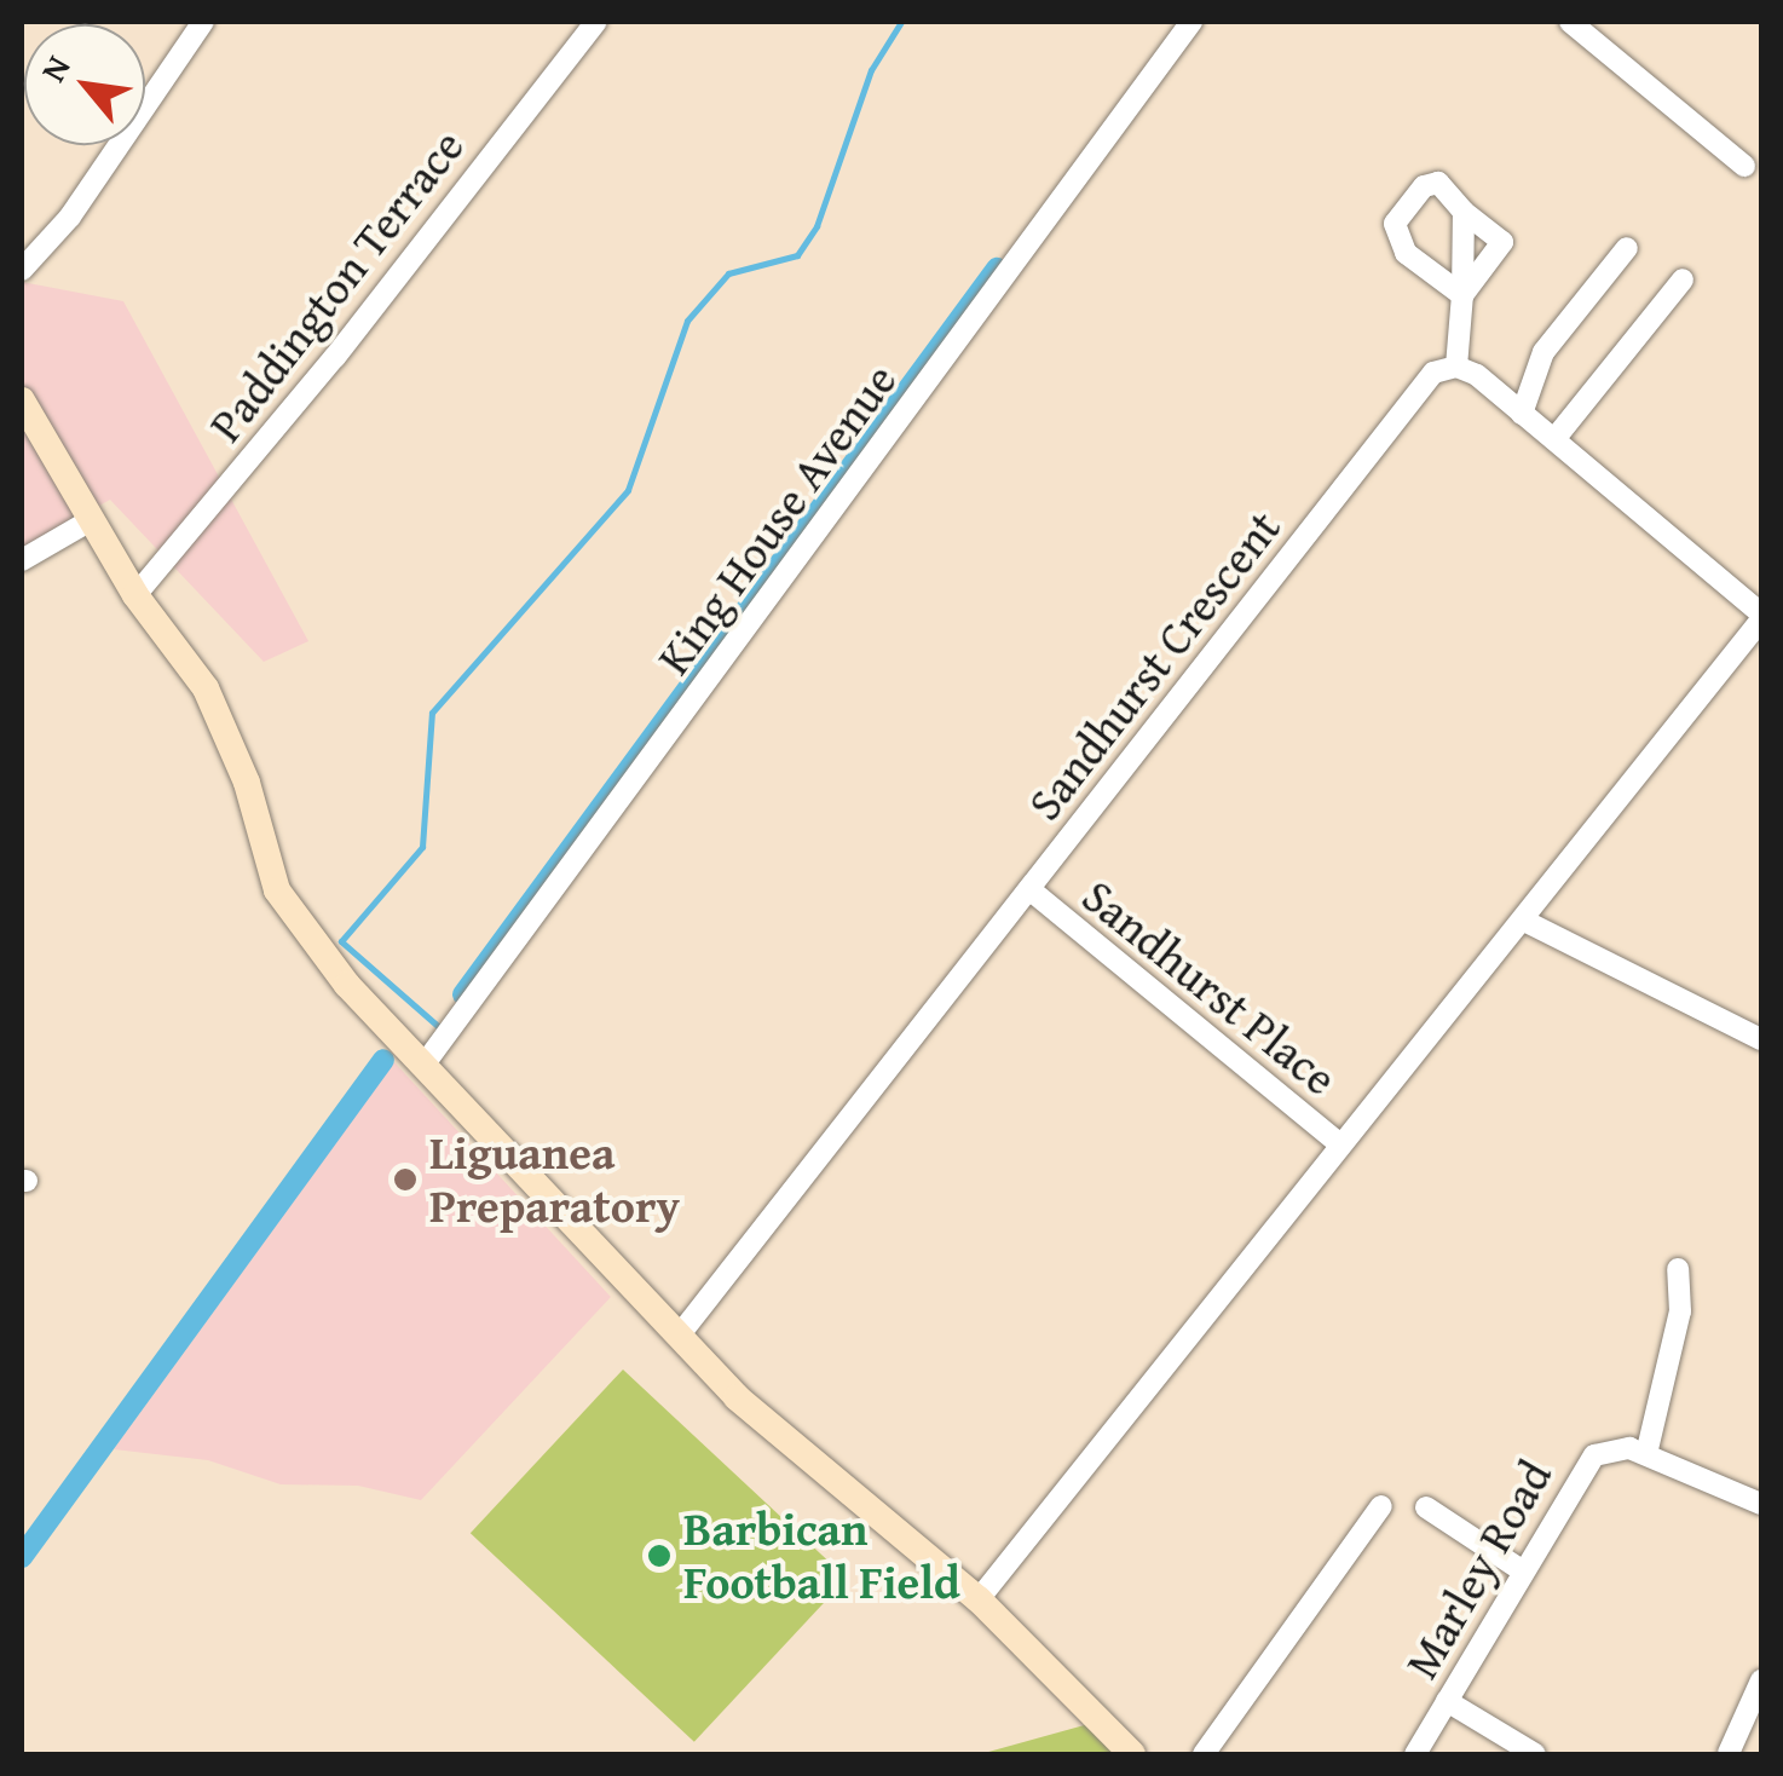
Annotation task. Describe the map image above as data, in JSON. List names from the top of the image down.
{
  "streets": {
    "street": [
      "Paddington Terrace",
      "King House Avenue",
      "Sandhurst Crescent",
      "Sandhurst Place",
      "Marley Road"
    ]
  },
  "crossings": [
    ["Sandhurst Crescent", "Sandhurst Place"]
  ],
  "places": ["Liguanea Preparatory", "Barbican Football Field"],
  "north": "top left"
}
